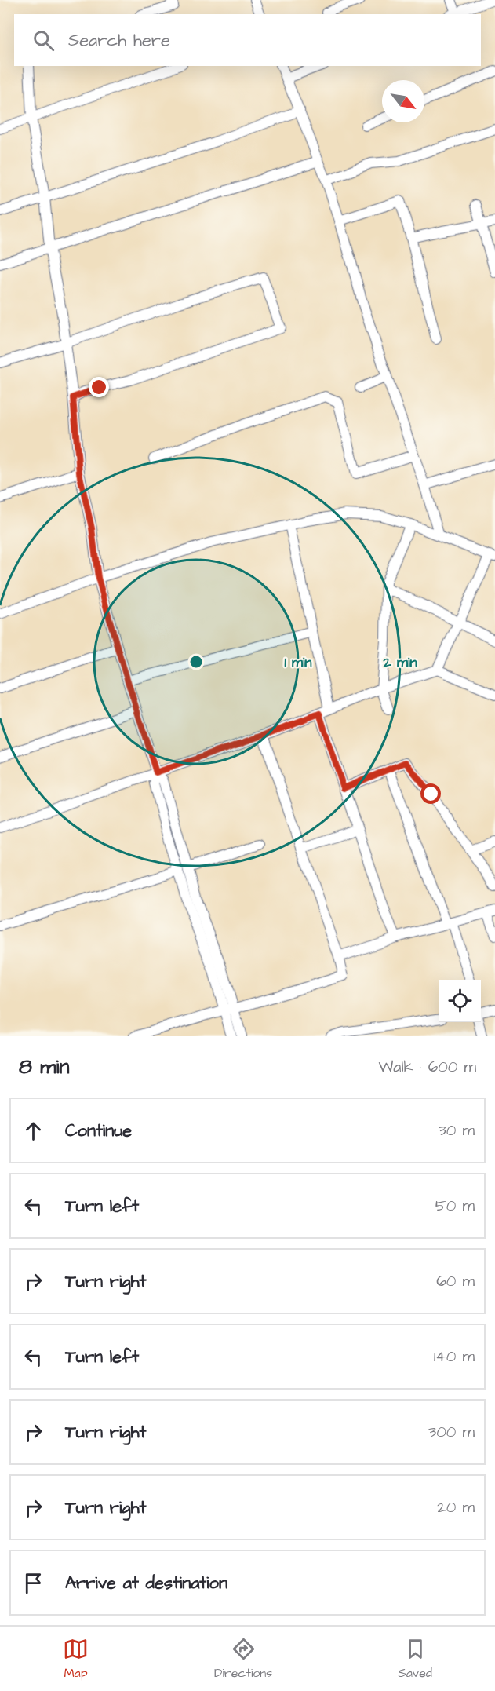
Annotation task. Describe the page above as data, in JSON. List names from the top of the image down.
{
  "north": "bottom right",
  "page": {
    "search": "Search here",
    "heading": ["8 min", "Walk · 600 m"],
    "list": [
      ["Continue", "30 m"],
      ["Turn left", "50 m"],
      ["Turn right", "60 m"],
      ["Turn left", "140 m"],
      ["Turn right", "300 m"],
      ["Turn right", "20 m"],
      "Arrive at destination"
    ],
    "nav": ["Map", "Directions", "Saved"]
  },
  "rings": ["1 min", "2 min"]
}
